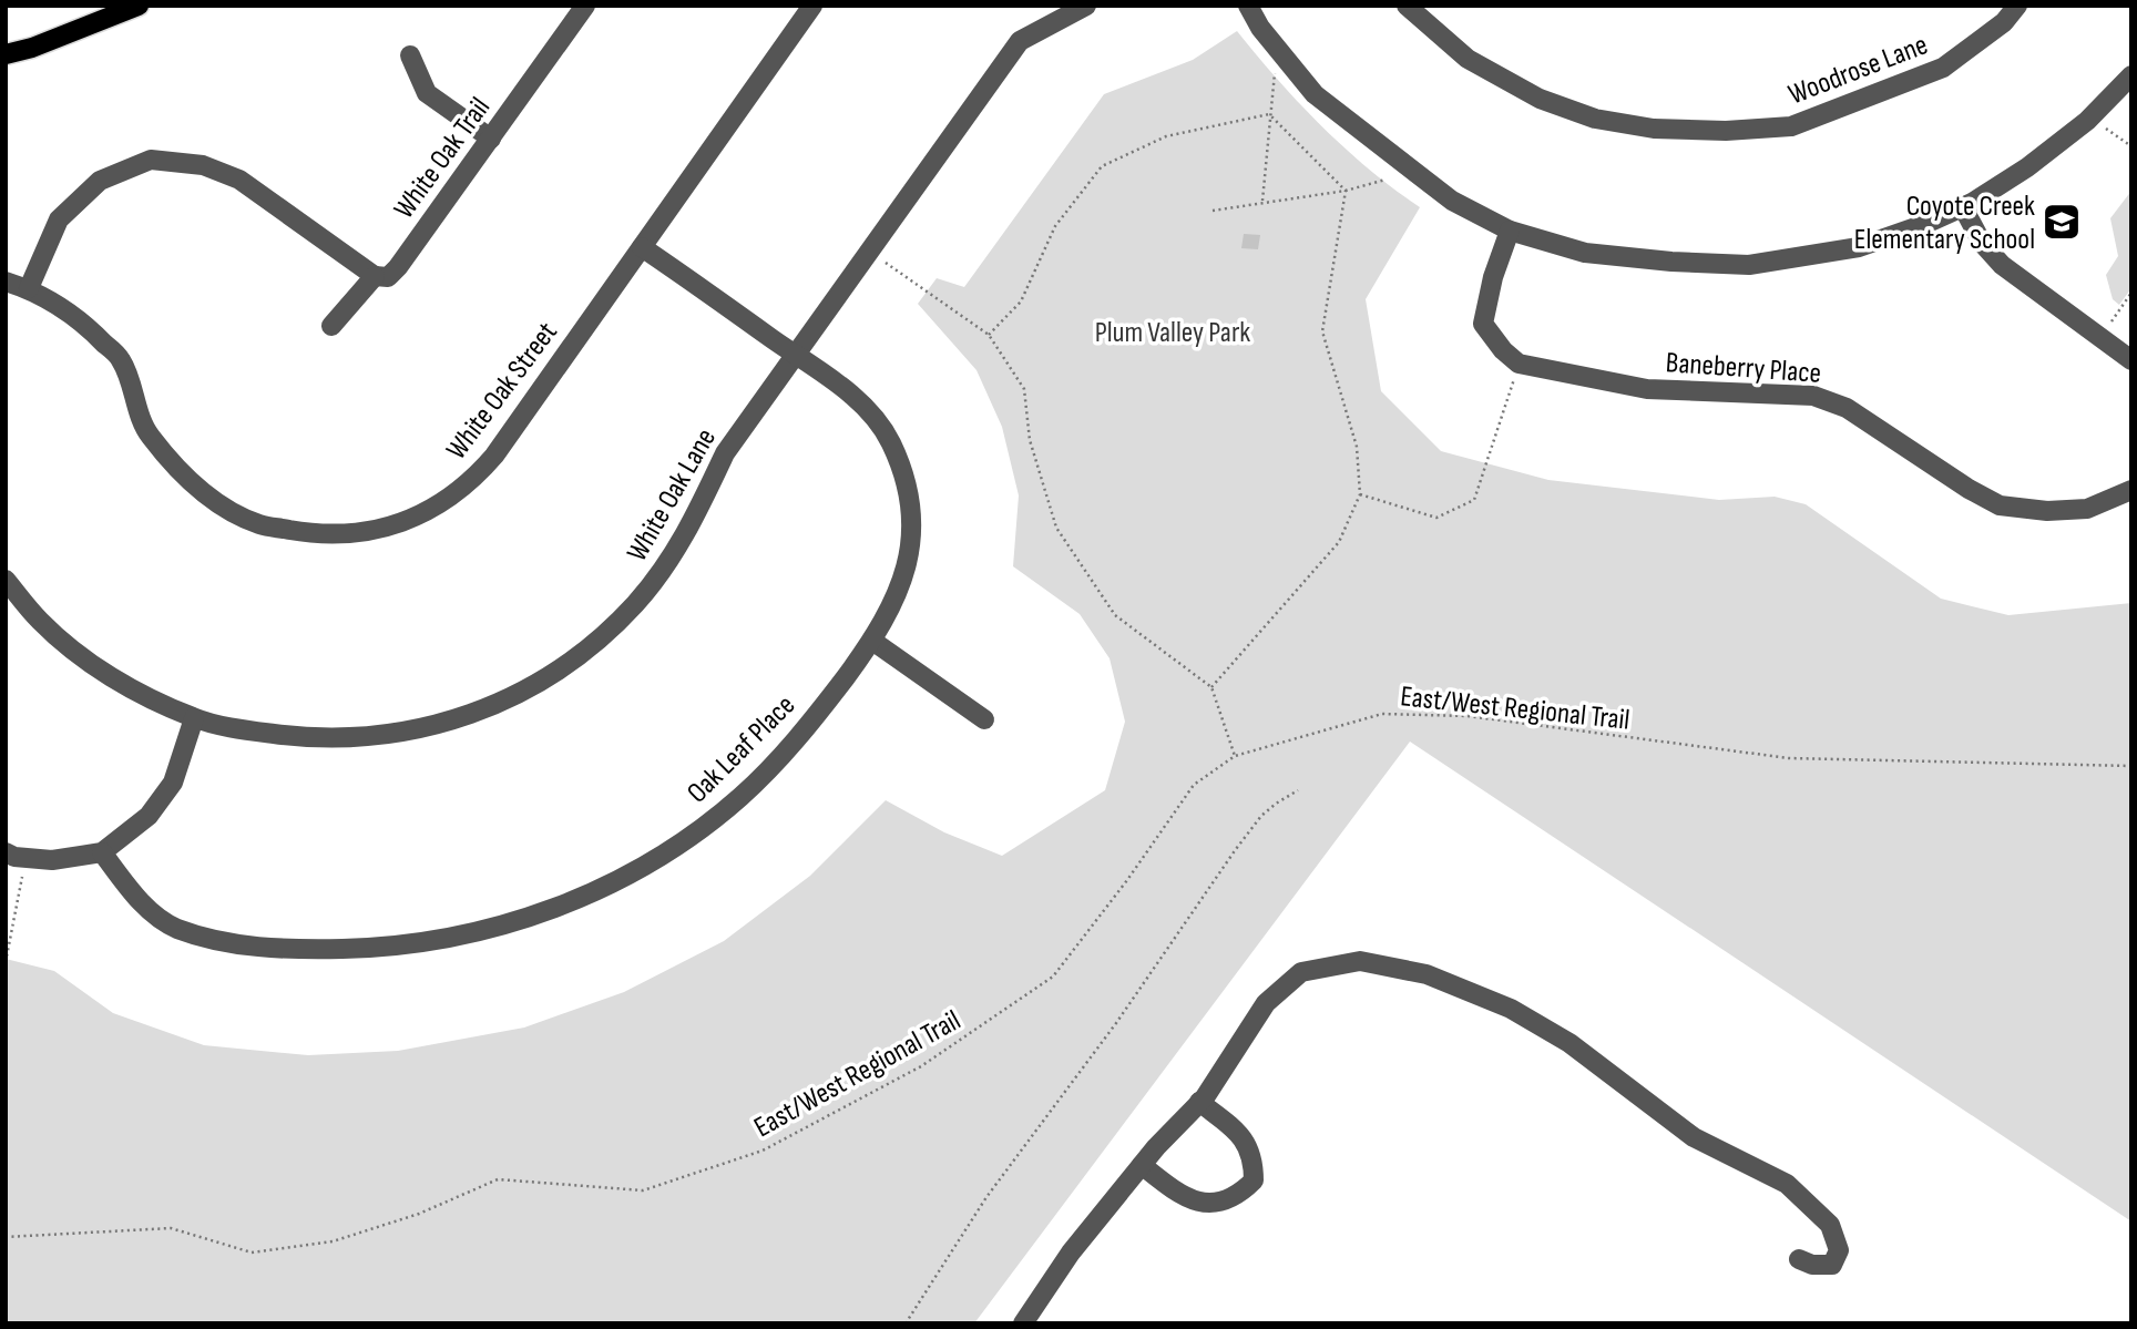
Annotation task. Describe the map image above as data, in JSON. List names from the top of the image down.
{
  "streets": {
    "street": [
      "Woodrose Lane",
      "White Oak Trail",
      "Baneberry Place",
      "White Oak Street",
      "White Oak Lane",
      "Oak Leaf Place"
    ],
    "path": ["East/West Regional Trail"]
  },
  "crossings": [
    ["White Oak Street", "Oak Leaf Place"],
    ["White Oak Lane", "Oak Leaf Place"]
  ],
  "parks": ["Plum Valley Park"],
  "places": {
    "school or university": ["Coyote Creek Elementary School"]
  }
}
